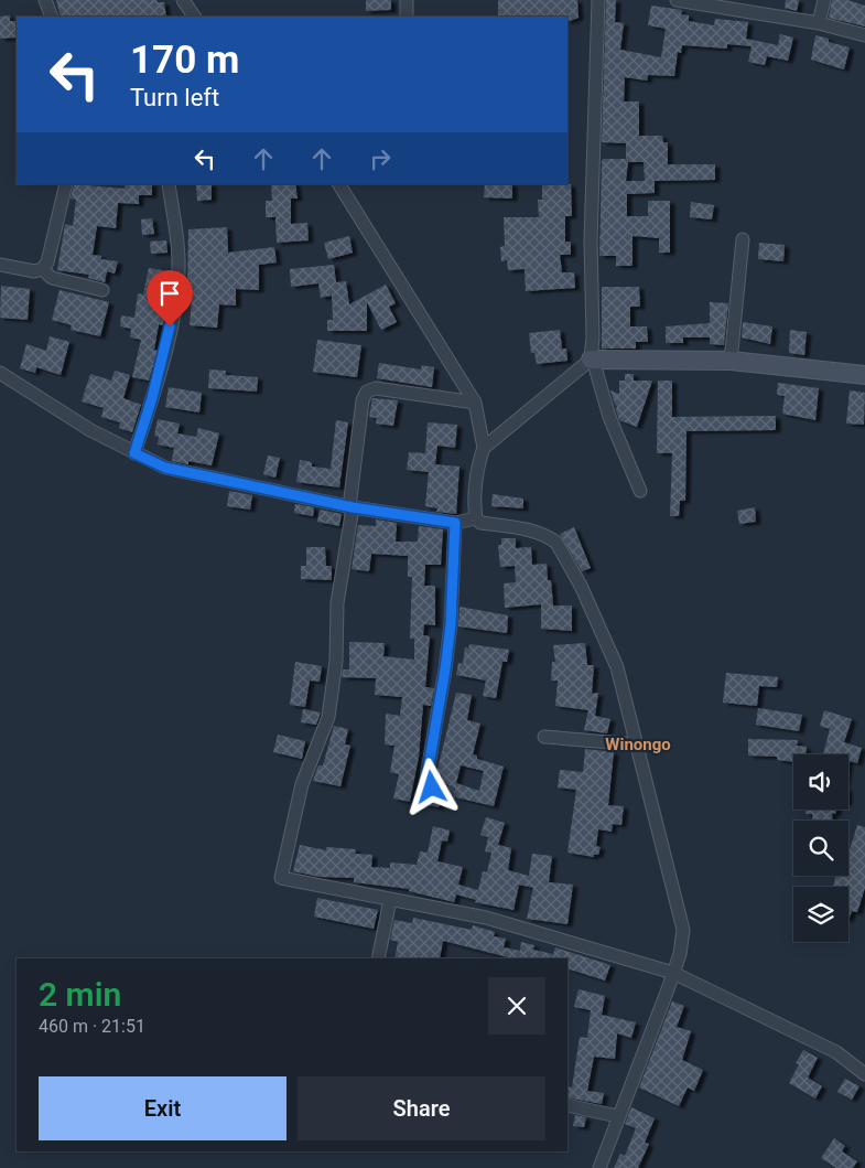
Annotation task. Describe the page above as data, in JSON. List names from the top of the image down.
{
  "districts": ["Winongo"],
  "page": {
    "turn": ["170 m", "Turn left"],
    "heading": ["2 min", "460 m · 21:51"],
    "buttons": ["Exit", "Share"]
  }
}
